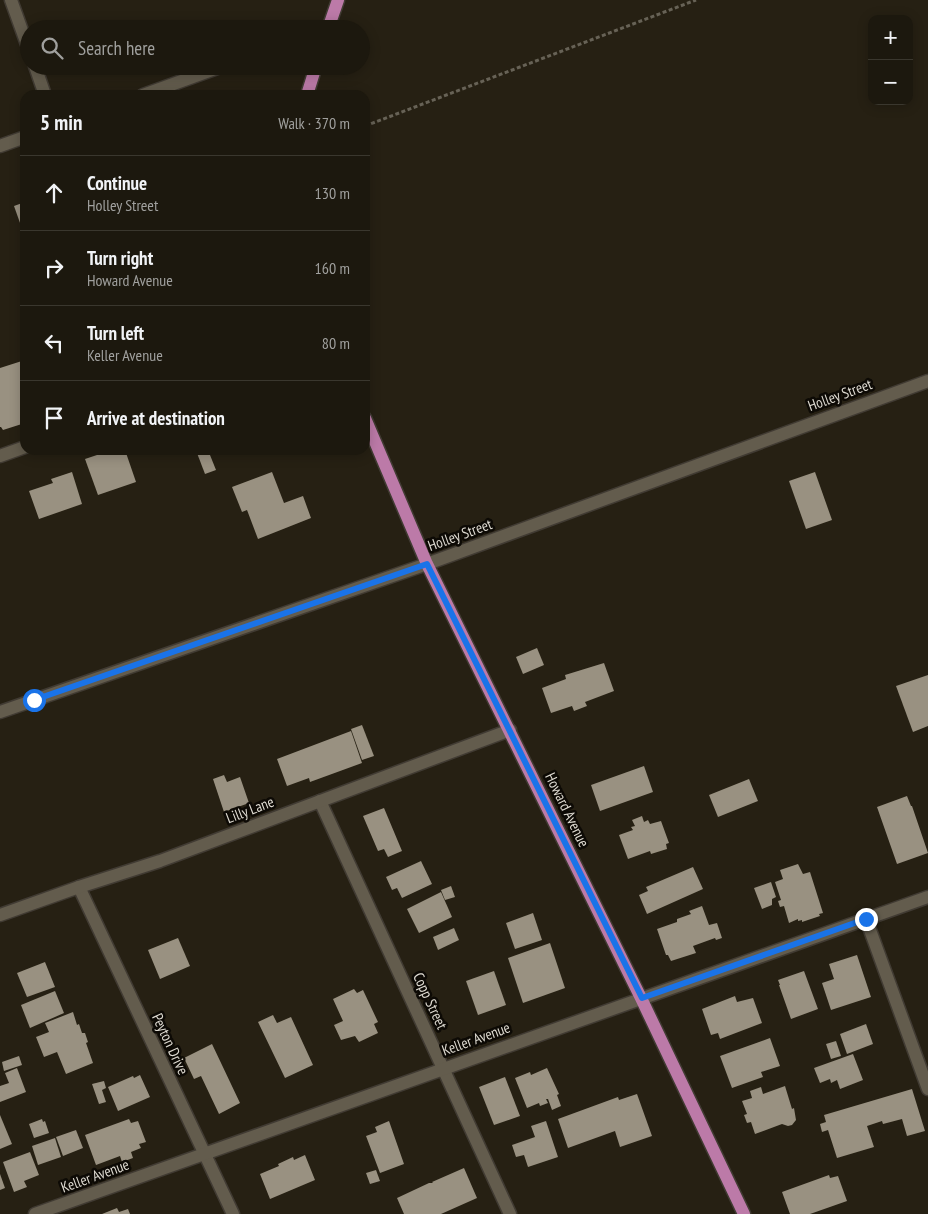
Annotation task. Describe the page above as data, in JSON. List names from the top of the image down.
{
  "streets": {
    "main road": ["Howard Avenue"],
    "street": [
      "Holley Street",
      "Lilly Lane",
      "Copp Street",
      "Keller Avenue",
      "Peyton Drive"
    ]
  },
  "crossings": [
    ["Holley Street", "Howard Avenue"],
    ["Lilly Lane", "Howard Avenue"],
    ["Lilly Lane", "Copp Street"],
    ["Lilly Lane", "Peyton Drive"],
    ["Howard Avenue", "Keller Avenue"],
    ["Copp Street", "Keller Avenue"],
    ["Keller Avenue", "Peyton Drive"]
  ],
  "page": {
    "map_buttons": ["+", "−"],
    "search": "Search here",
    "heading": ["5 min", "Walk · 370 m"],
    "list": [
      ["Continue", "Holley Street", "130 m"],
      ["Turn right", "Howard Avenue", "160 m"],
      ["Turn left", "Keller Avenue", "80 m"],
      "Arrive at destination"
    ]
  }
}
